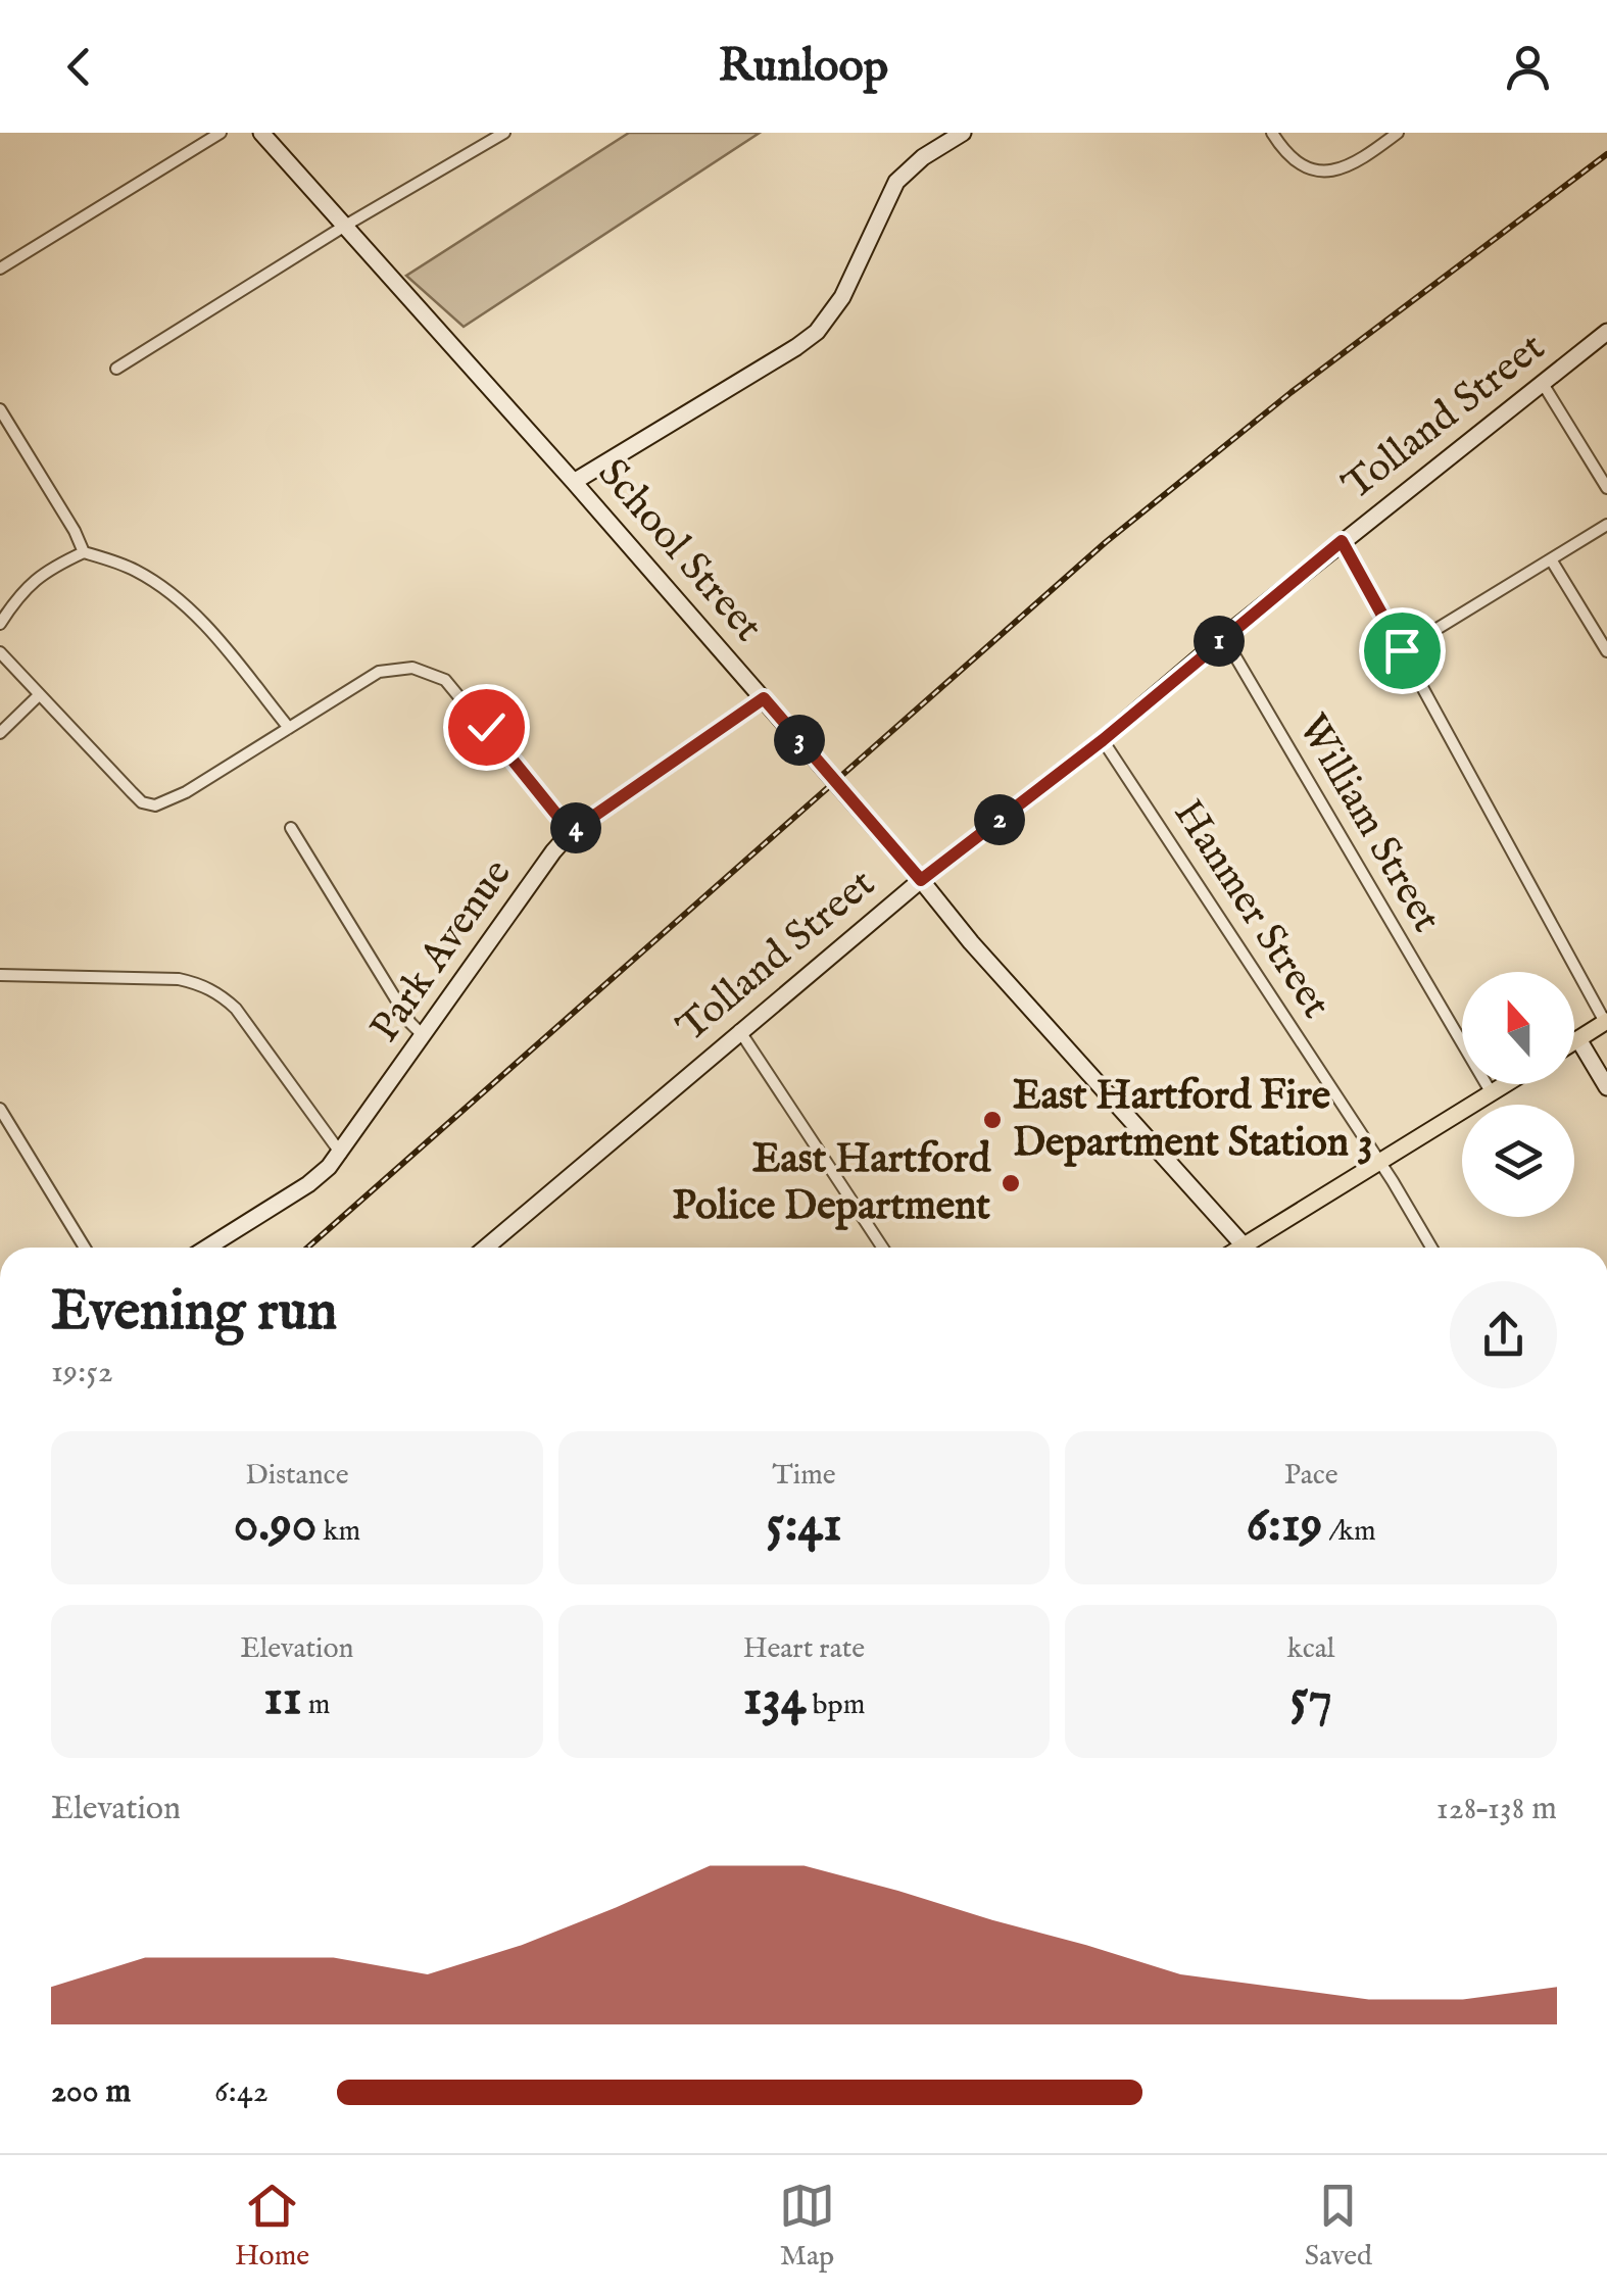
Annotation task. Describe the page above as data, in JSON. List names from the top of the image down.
{
  "streets": {
    "main road": ["Tolland Street", "School Street", "Park Avenue"],
    "street": ["William Street", "Hanmer Street"]
  },
  "crossings": [
    ["Tolland Street", "School Street"],
    ["Tolland Street", "William Street"],
    ["Tolland Street", "Hanmer Street"],
    ["School Street", "Park Avenue"]
  ],
  "places": ["East Hartford Fire Department Station 3", "East Hartford Police Department"],
  "north": "top",
  "page": {
    "header": "Runloop",
    "pins": [
      "1",
      "3",
      "2",
      "4"
    ],
    "heading": ["Evening run", "19:52"],
    "stats": [
      ["Distance", "0.90 km"],
      ["Time", "5:41"],
      ["Pace", "6:19 /km"],
      ["Elevation", "11 m"],
      ["Heart rate", "134 bpm"],
      ["kcal", "57"]
    ],
    "chart": ["Elevation", "128–138 m"],
    "list": [
      {
        "name": "200 m",
        "note": "6:42"
      }
    ],
    "tabs": ["Home", "Map", "Saved"]
  }
}
